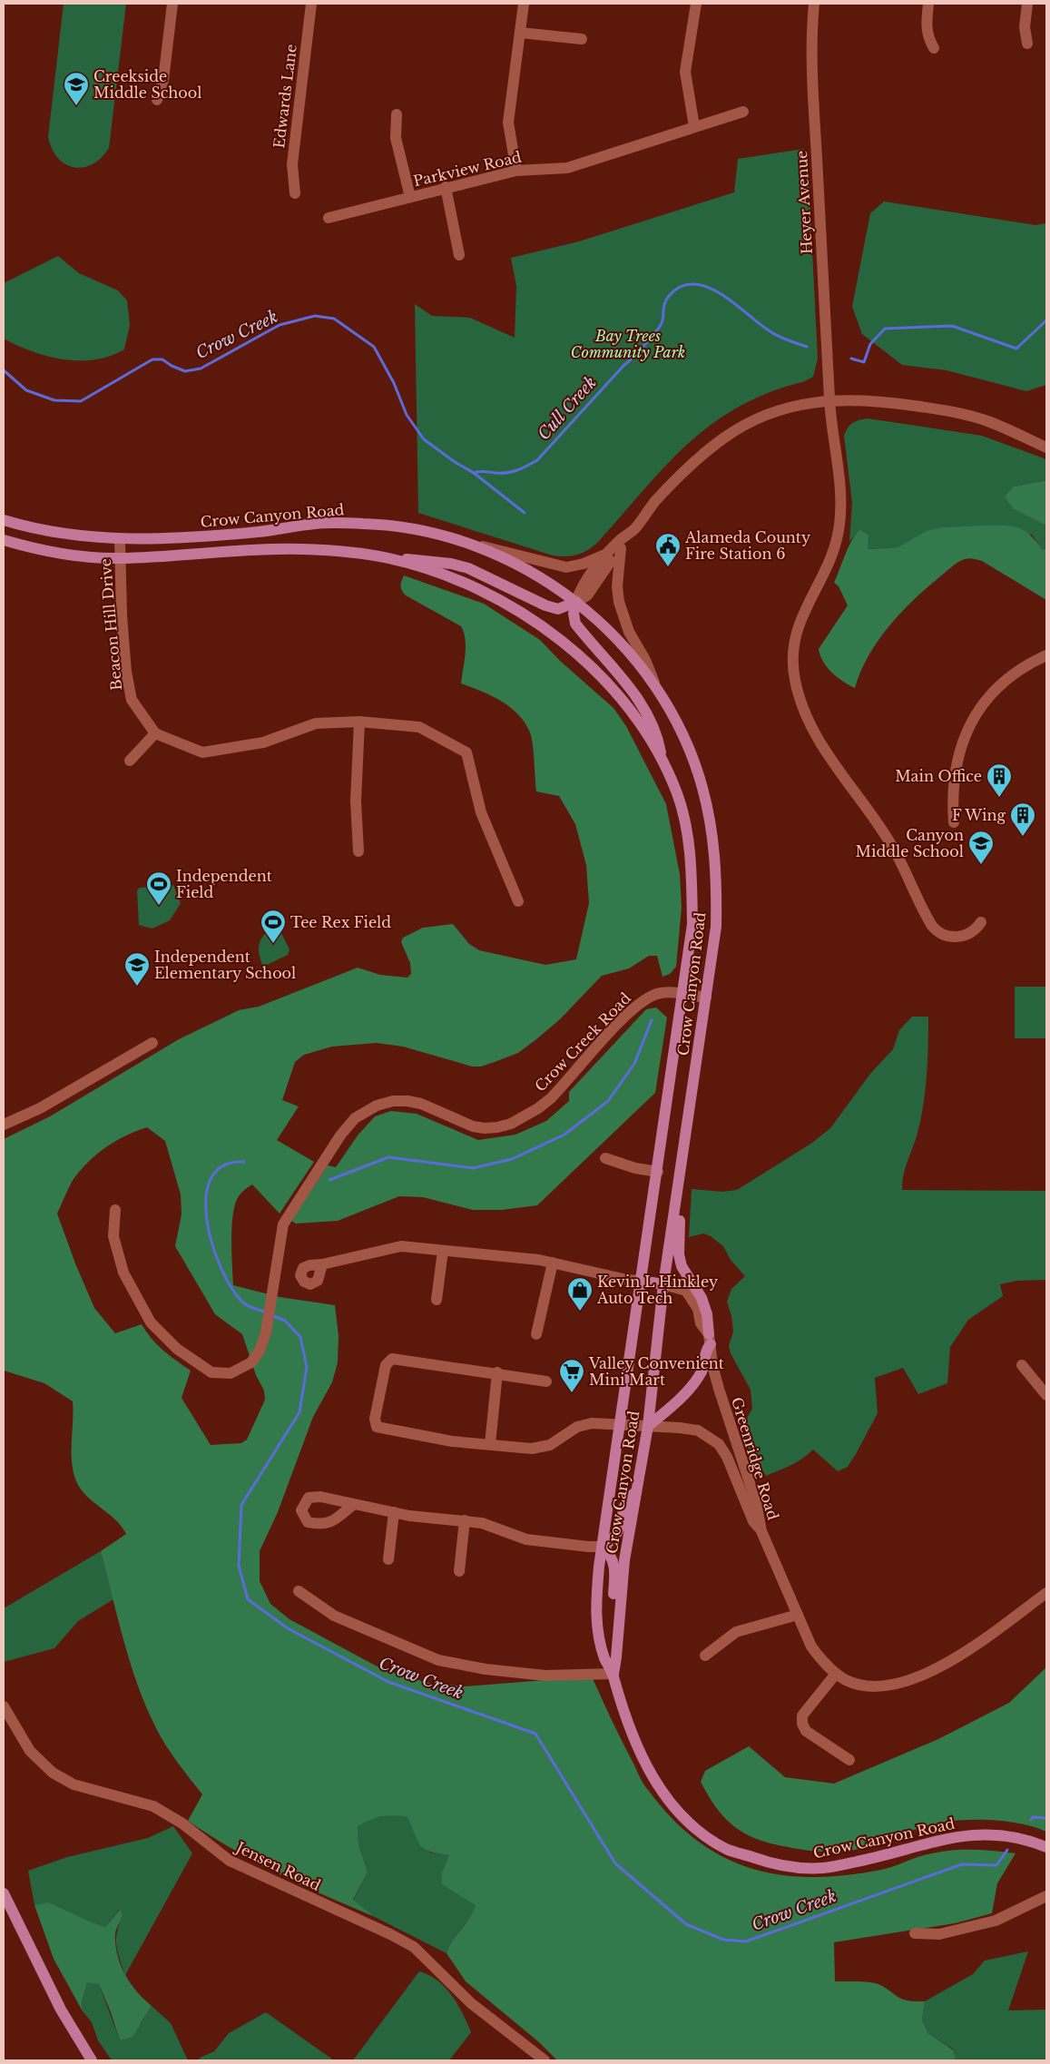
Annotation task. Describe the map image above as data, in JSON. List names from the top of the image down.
{
  "streets": {
    "main road": ["Crow Canyon Road"],
    "street": [
      "Edwards Lane",
      "Parkview Road",
      "Heyer Avenue",
      "Beacon Hill Drive",
      "Crow Creek Road",
      "Greenridge Road",
      "Jensen Road"
    ]
  },
  "crossings": [
    ["Crow Canyon Road", "Beacon Hill Drive"],
    ["Crow Canyon Road", "Crow Creek Road"],
    ["Crow Canyon Road", "Greenridge Road"]
  ],
  "water": ["Crow Creek", "Cull Creek"],
  "parks": ["Bay Trees Community Park"],
  "places": {
    "school or university": ["Creekside Middle School", "Canyon Middle School", "Independent Elementary School"],
    "public building": ["Alameda County Fire Station 6"],
    "building": ["Main Office", "F Wing"],
    "sports": ["Independent Field", "Tee Rex Field"],
    "shop": ["Kevin L Hinkley Auto Tech"],
    "supermarket": ["Valley Convenient Mini Mart"]
  }
}
